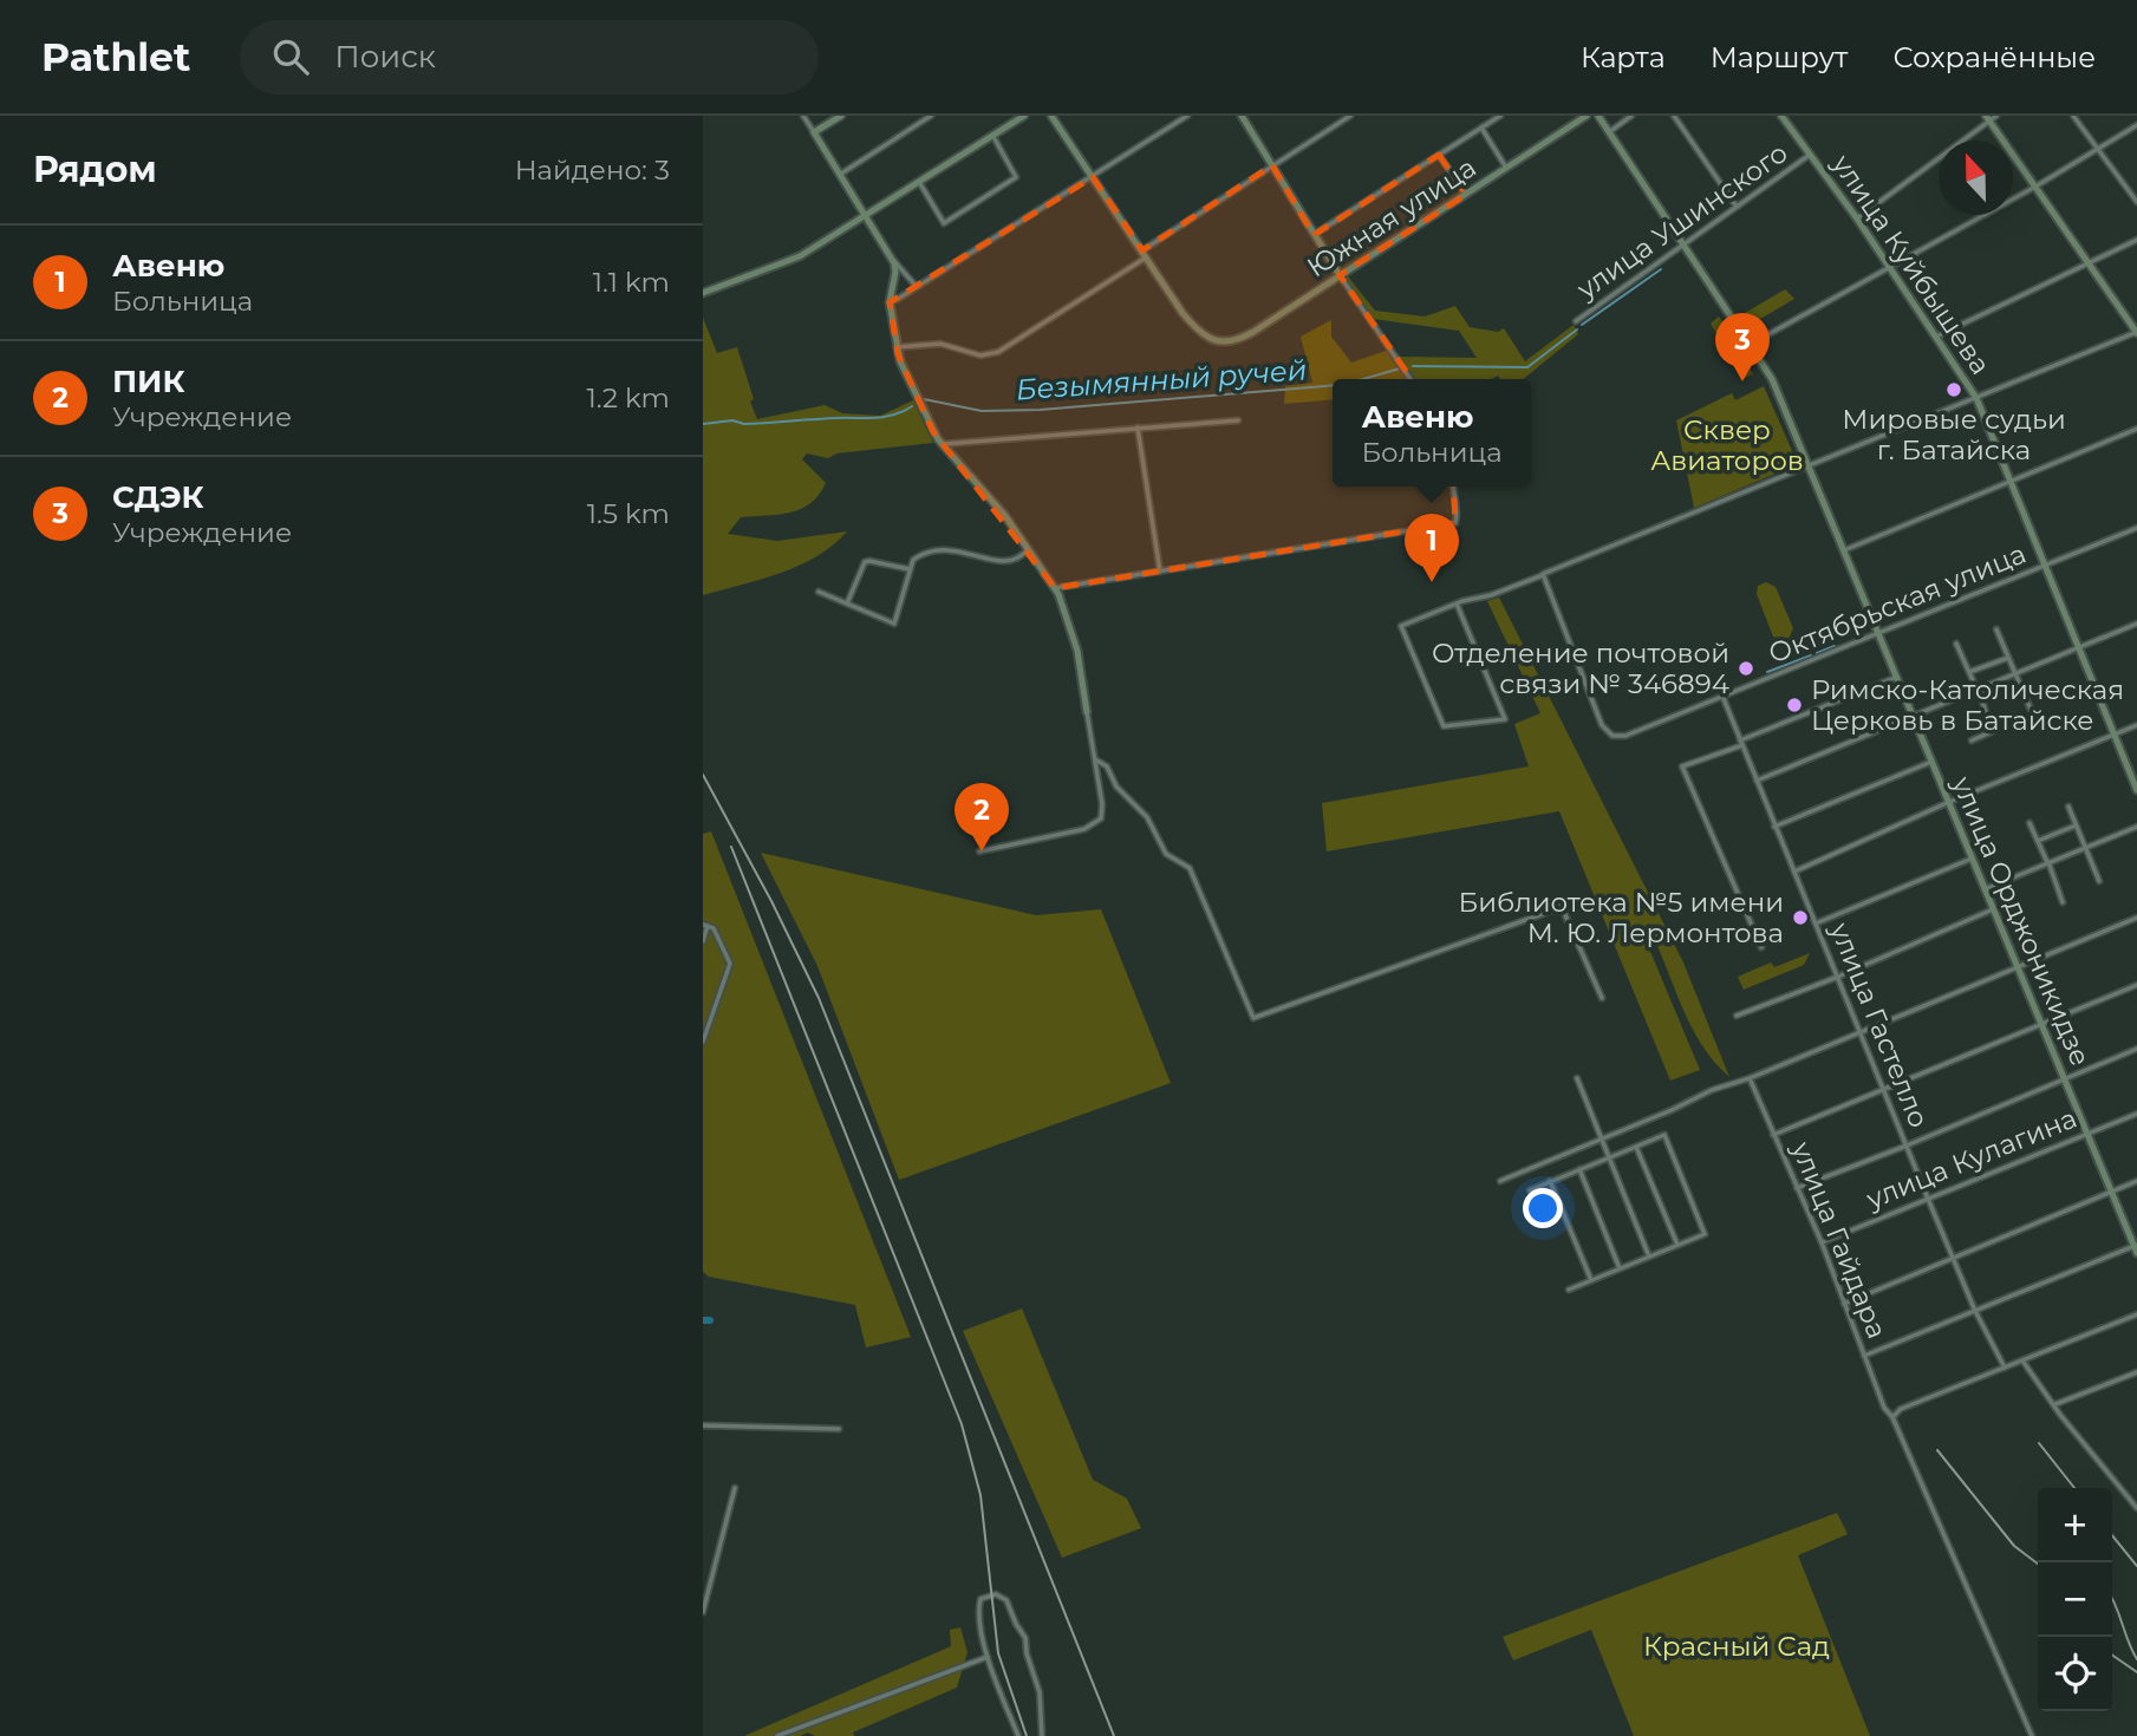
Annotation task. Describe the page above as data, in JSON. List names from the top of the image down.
{
  "streets": {
    "street": [
      "Южная улица",
      "улица Ушинского",
      "улица Куйбышева",
      "Октябрьская улица",
      "улица Орджоникидзе",
      "улица Гастелло",
      "улица Кулагина",
      "улица Гайдара"
    ]
  },
  "crossings": [
    ["улица Ушинского", "улица Куйбышева"],
    ["улица Ушинского", "улица Орджоникидзе"],
    ["улица Куйбышева", "Октябрьская улица"],
    ["Октябрьская улица", "улица Орджоникидзе"],
    ["Октябрьская улица", "улица Гастелло"],
    ["улица Орджоникидзе", "улица Кулагина"],
    ["улица Гастелло", "улица Кулагина"],
    ["улица Кулагина", "улица Гайдара"]
  ],
  "water": ["Безымянный ручей"],
  "parks": ["Сквер Авиаторов", "Красный Сад"],
  "places": [
    "Мировые судьи г. Батайска",
    "Отделение почтовой связи № 346894",
    "Римско-Католическая Церковь в Батайске",
    "Библиотека №5 имени М. Ю. Лермонтова"
  ],
  "north": "top",
  "page": {
    "header": "Pathlet",
    "search": "Поиск",
    "nav": ["Карта", "Маршрут", "Сохранённые"],
    "heading": ["Рядом", "Найдено: 3"],
    "list": [
      {
        "mark": "1",
        "name": "Авеню",
        "note": "Больница",
        "value": "1.1 km"
      },
      {
        "mark": "2",
        "name": "ПИК",
        "note": "Учреждение",
        "value": "1.2 km"
      },
      {
        "mark": "3",
        "name": "СДЭК",
        "note": "Учреждение",
        "value": "1.5 km"
      }
    ],
    "pins": ["3", "1", "2"],
    "popup": ["Авеню", "Больница"],
    "map_buttons": ["+", "−"]
  }
}
